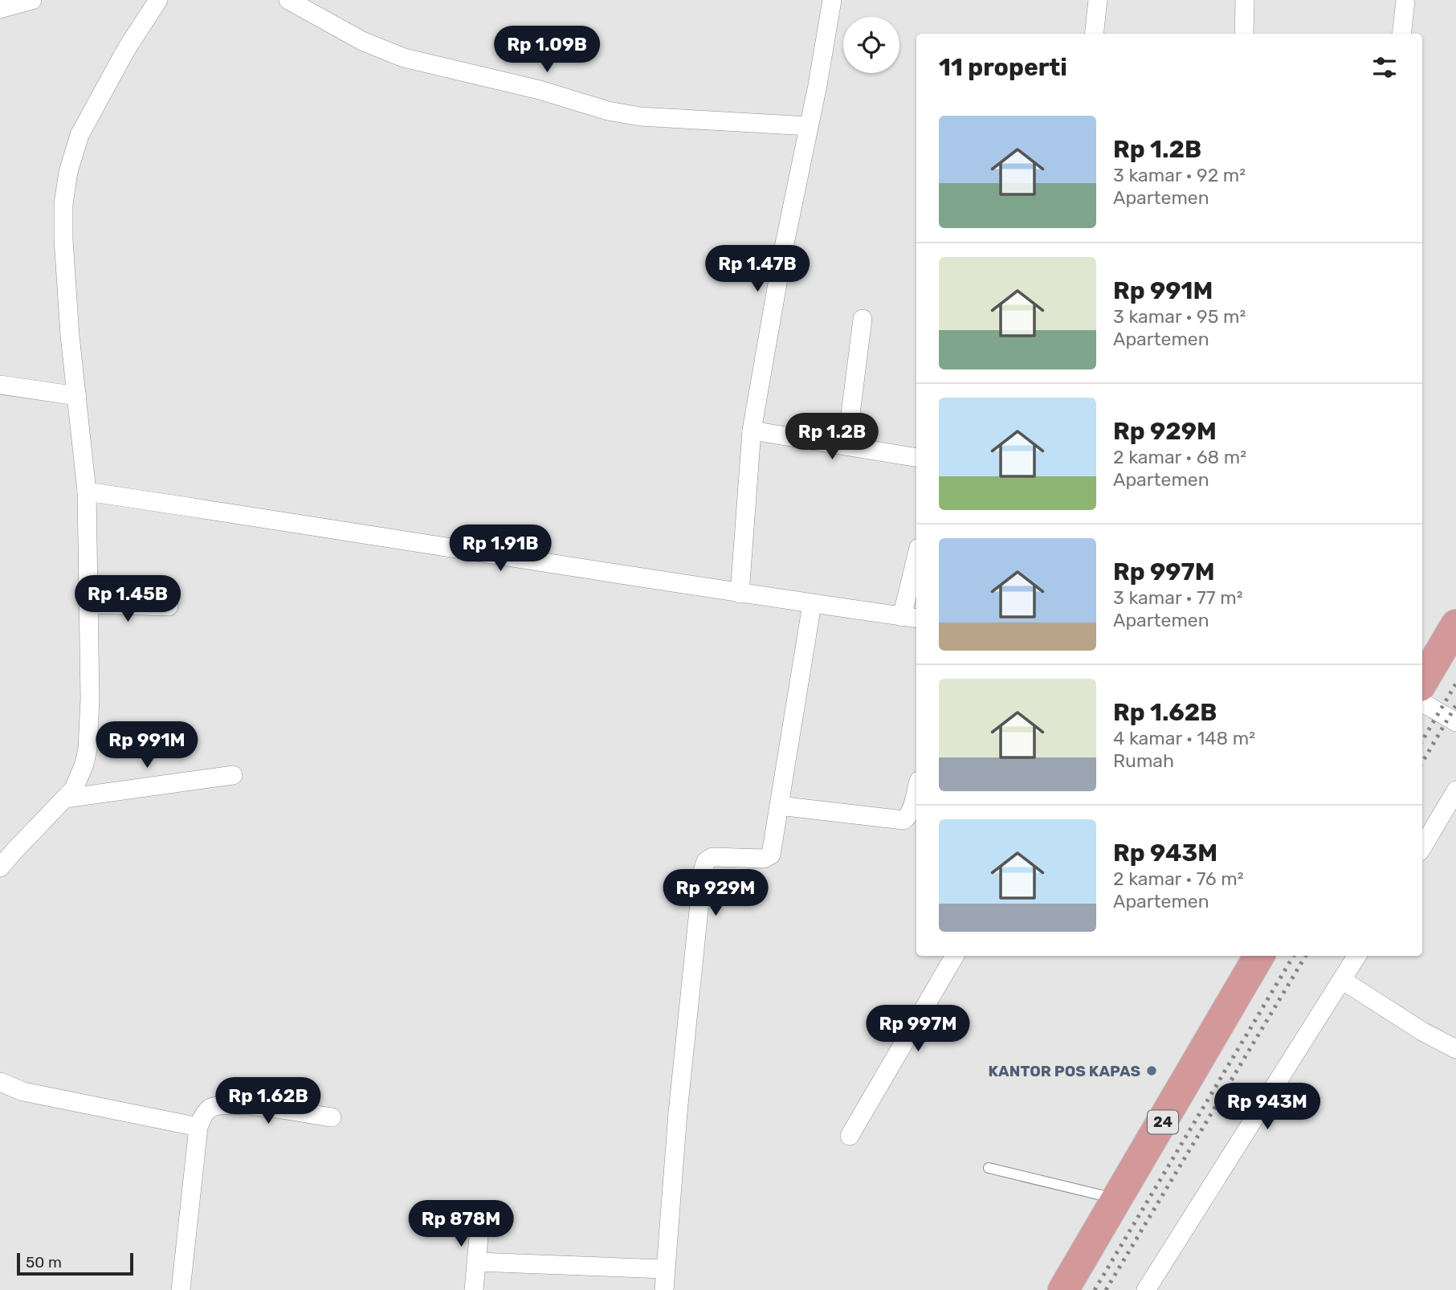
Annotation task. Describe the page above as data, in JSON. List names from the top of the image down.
{
  "streets": {
    "highway": ["24"]
  },
  "places": ["KANTOR POS KAPAS"],
  "scale_bar": "50 m",
  "page": {
    "price": [
      "Rp 1.09B",
      "Rp 1.47B",
      "Rp 1.2B",
      "Rp 1.91B",
      "Rp 1.45B",
      "Rp 991M",
      "Rp 929M",
      "Rp 997M",
      "Rp 1.62B",
      "Rp 943M",
      "Rp 878M"
    ],
    "heading": "11 properti",
    "list": [
      {
        "name": "Rp 1.2B",
        "note": "3 kamar · 92 m² · Apartemen"
      },
      {
        "name": "Rp 991M",
        "note": "3 kamar · 95 m² · Apartemen"
      },
      {
        "name": "Rp 929M",
        "note": "2 kamar · 68 m² · Apartemen"
      },
      {
        "name": "Rp 997M",
        "note": "3 kamar · 77 m² · Apartemen"
      },
      {
        "name": "Rp 1.62B",
        "note": "4 kamar · 148 m² · Rumah"
      },
      {
        "name": "Rp 943M",
        "note": "2 kamar · 76 m² · Apartemen"
      }
    ],
    "scale": "50 m"
  }
}
